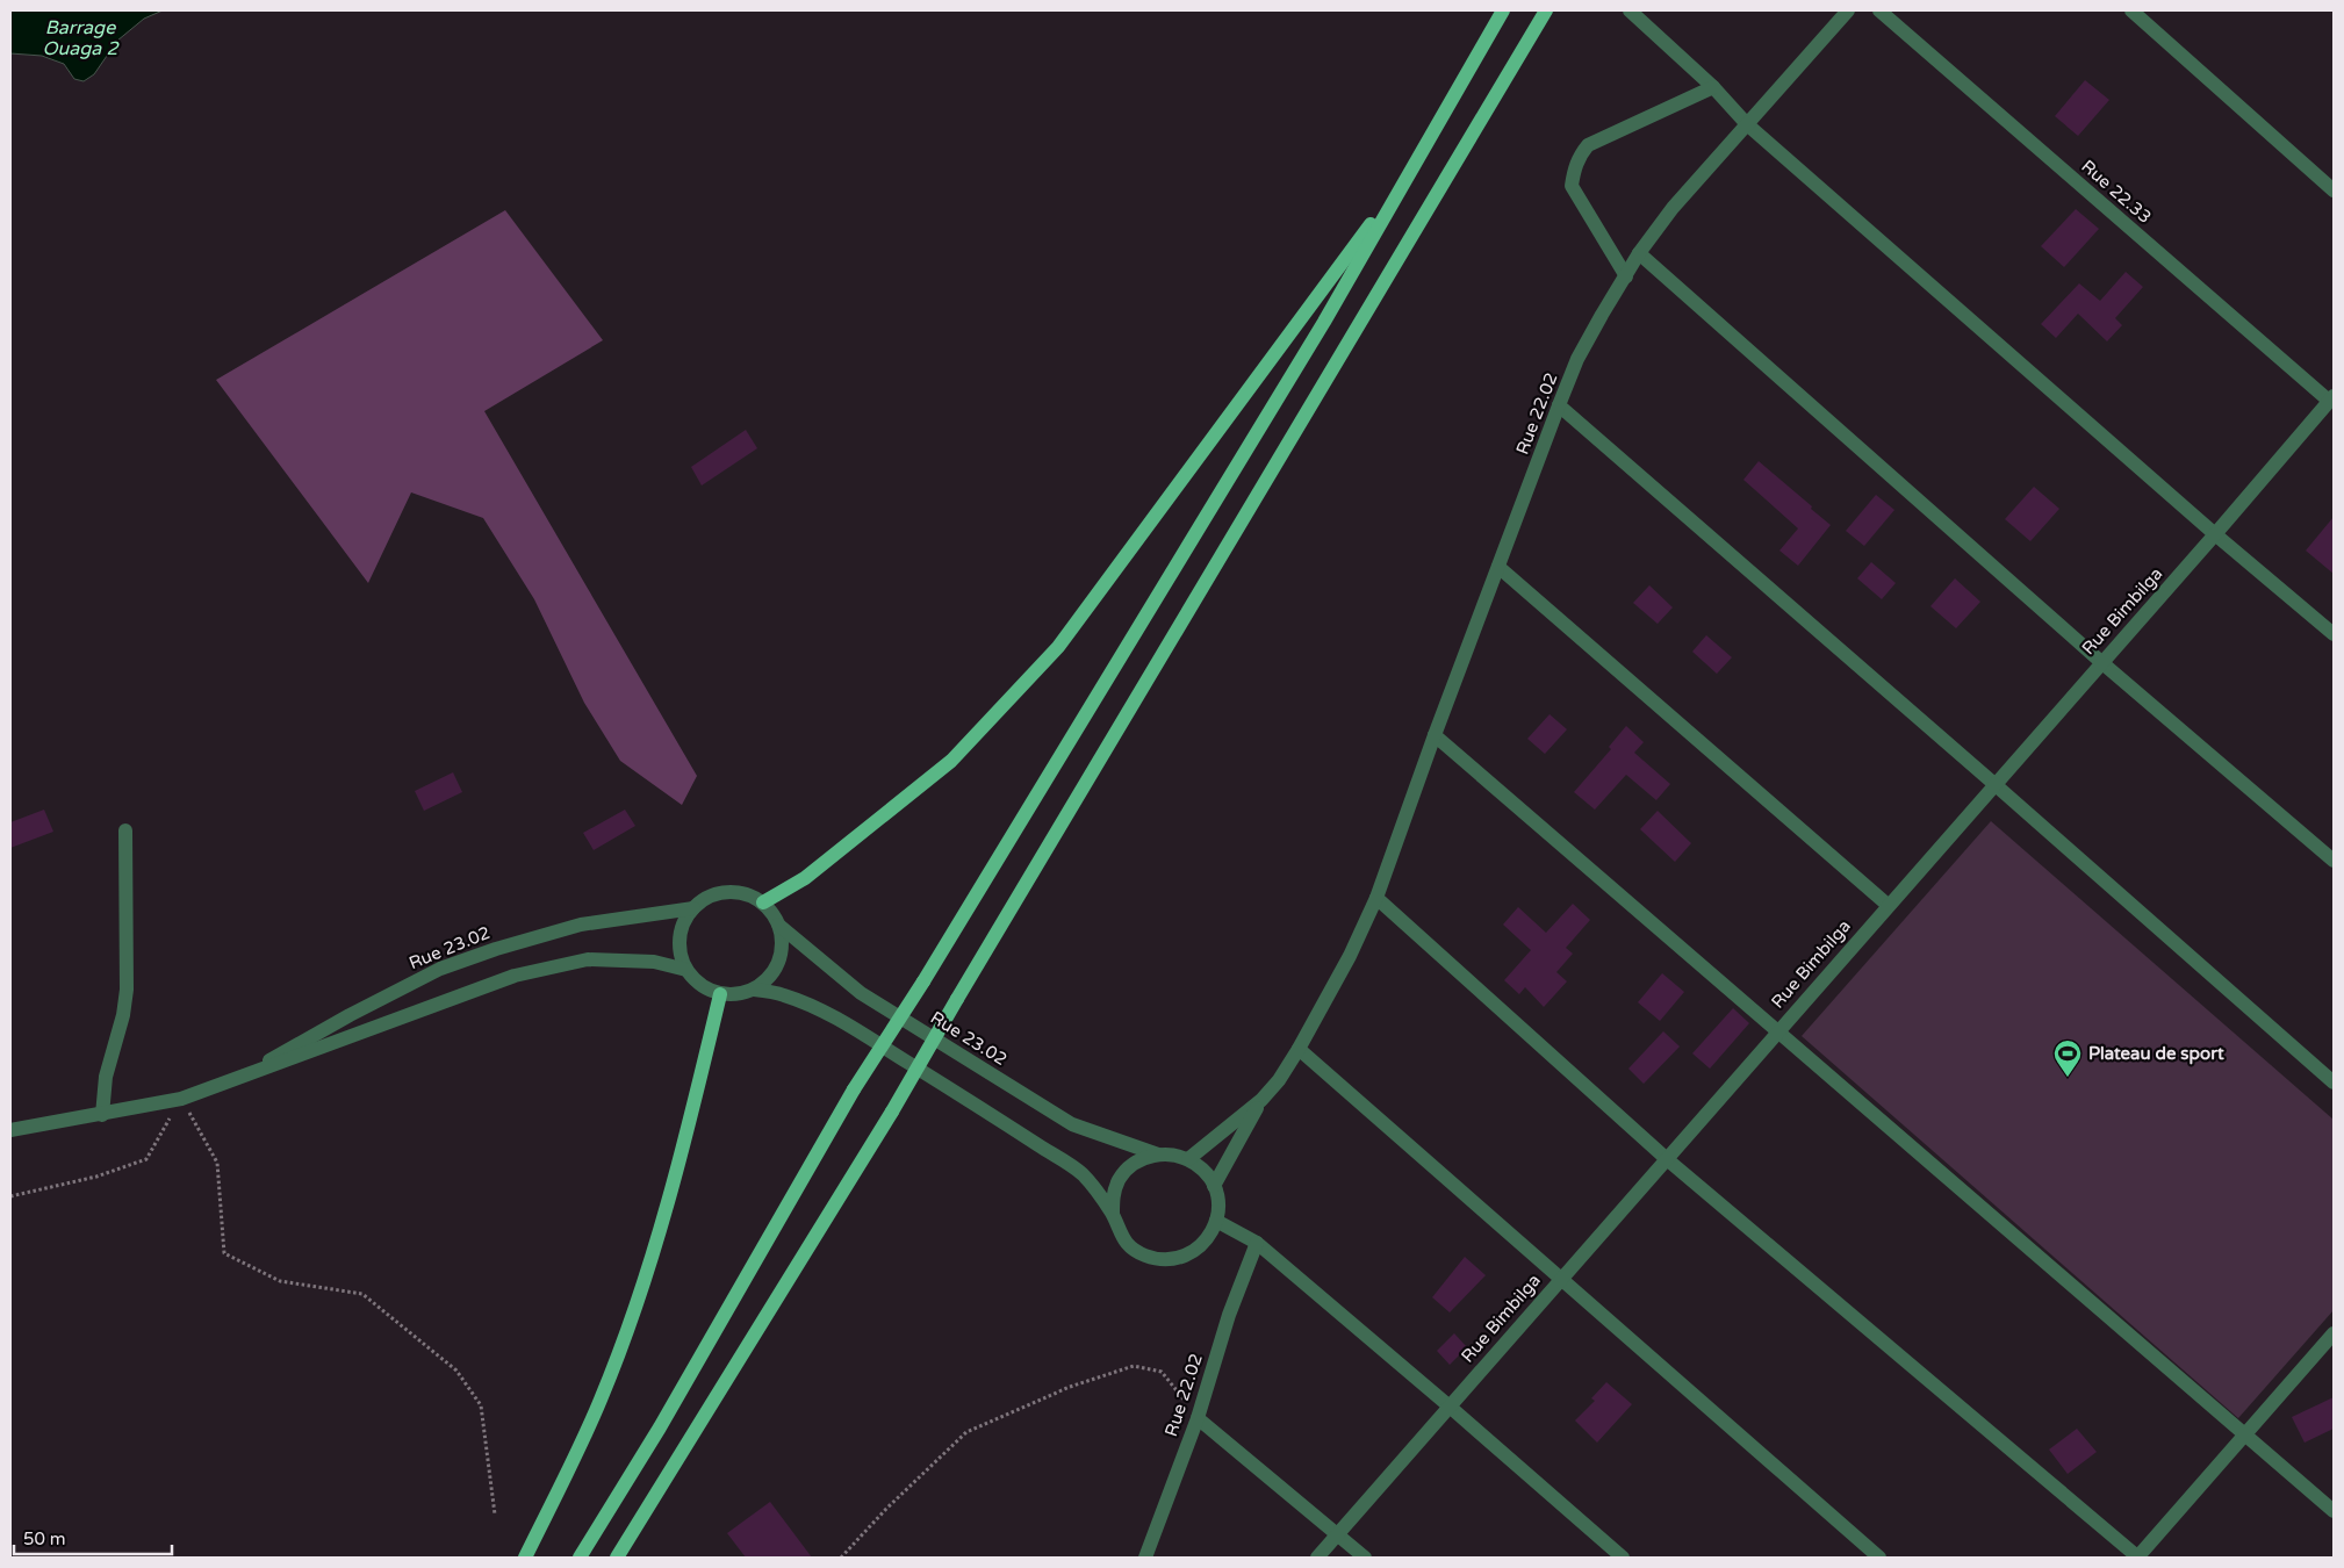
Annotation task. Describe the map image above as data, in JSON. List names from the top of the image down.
{
  "streets": {
    "street": [
      "Rue 22.33",
      "Rue 22.02",
      "Rue Bimbilga",
      "Rue 23.02"
    ]
  },
  "crossings": [
    ["Rue 22.33", "Rue Bimbilga"]
  ],
  "water": ["Barrage Ouaga 2"],
  "places": {
    "sports": ["Plateau de sport"]
  },
  "scale_bar": "50 m"
}
